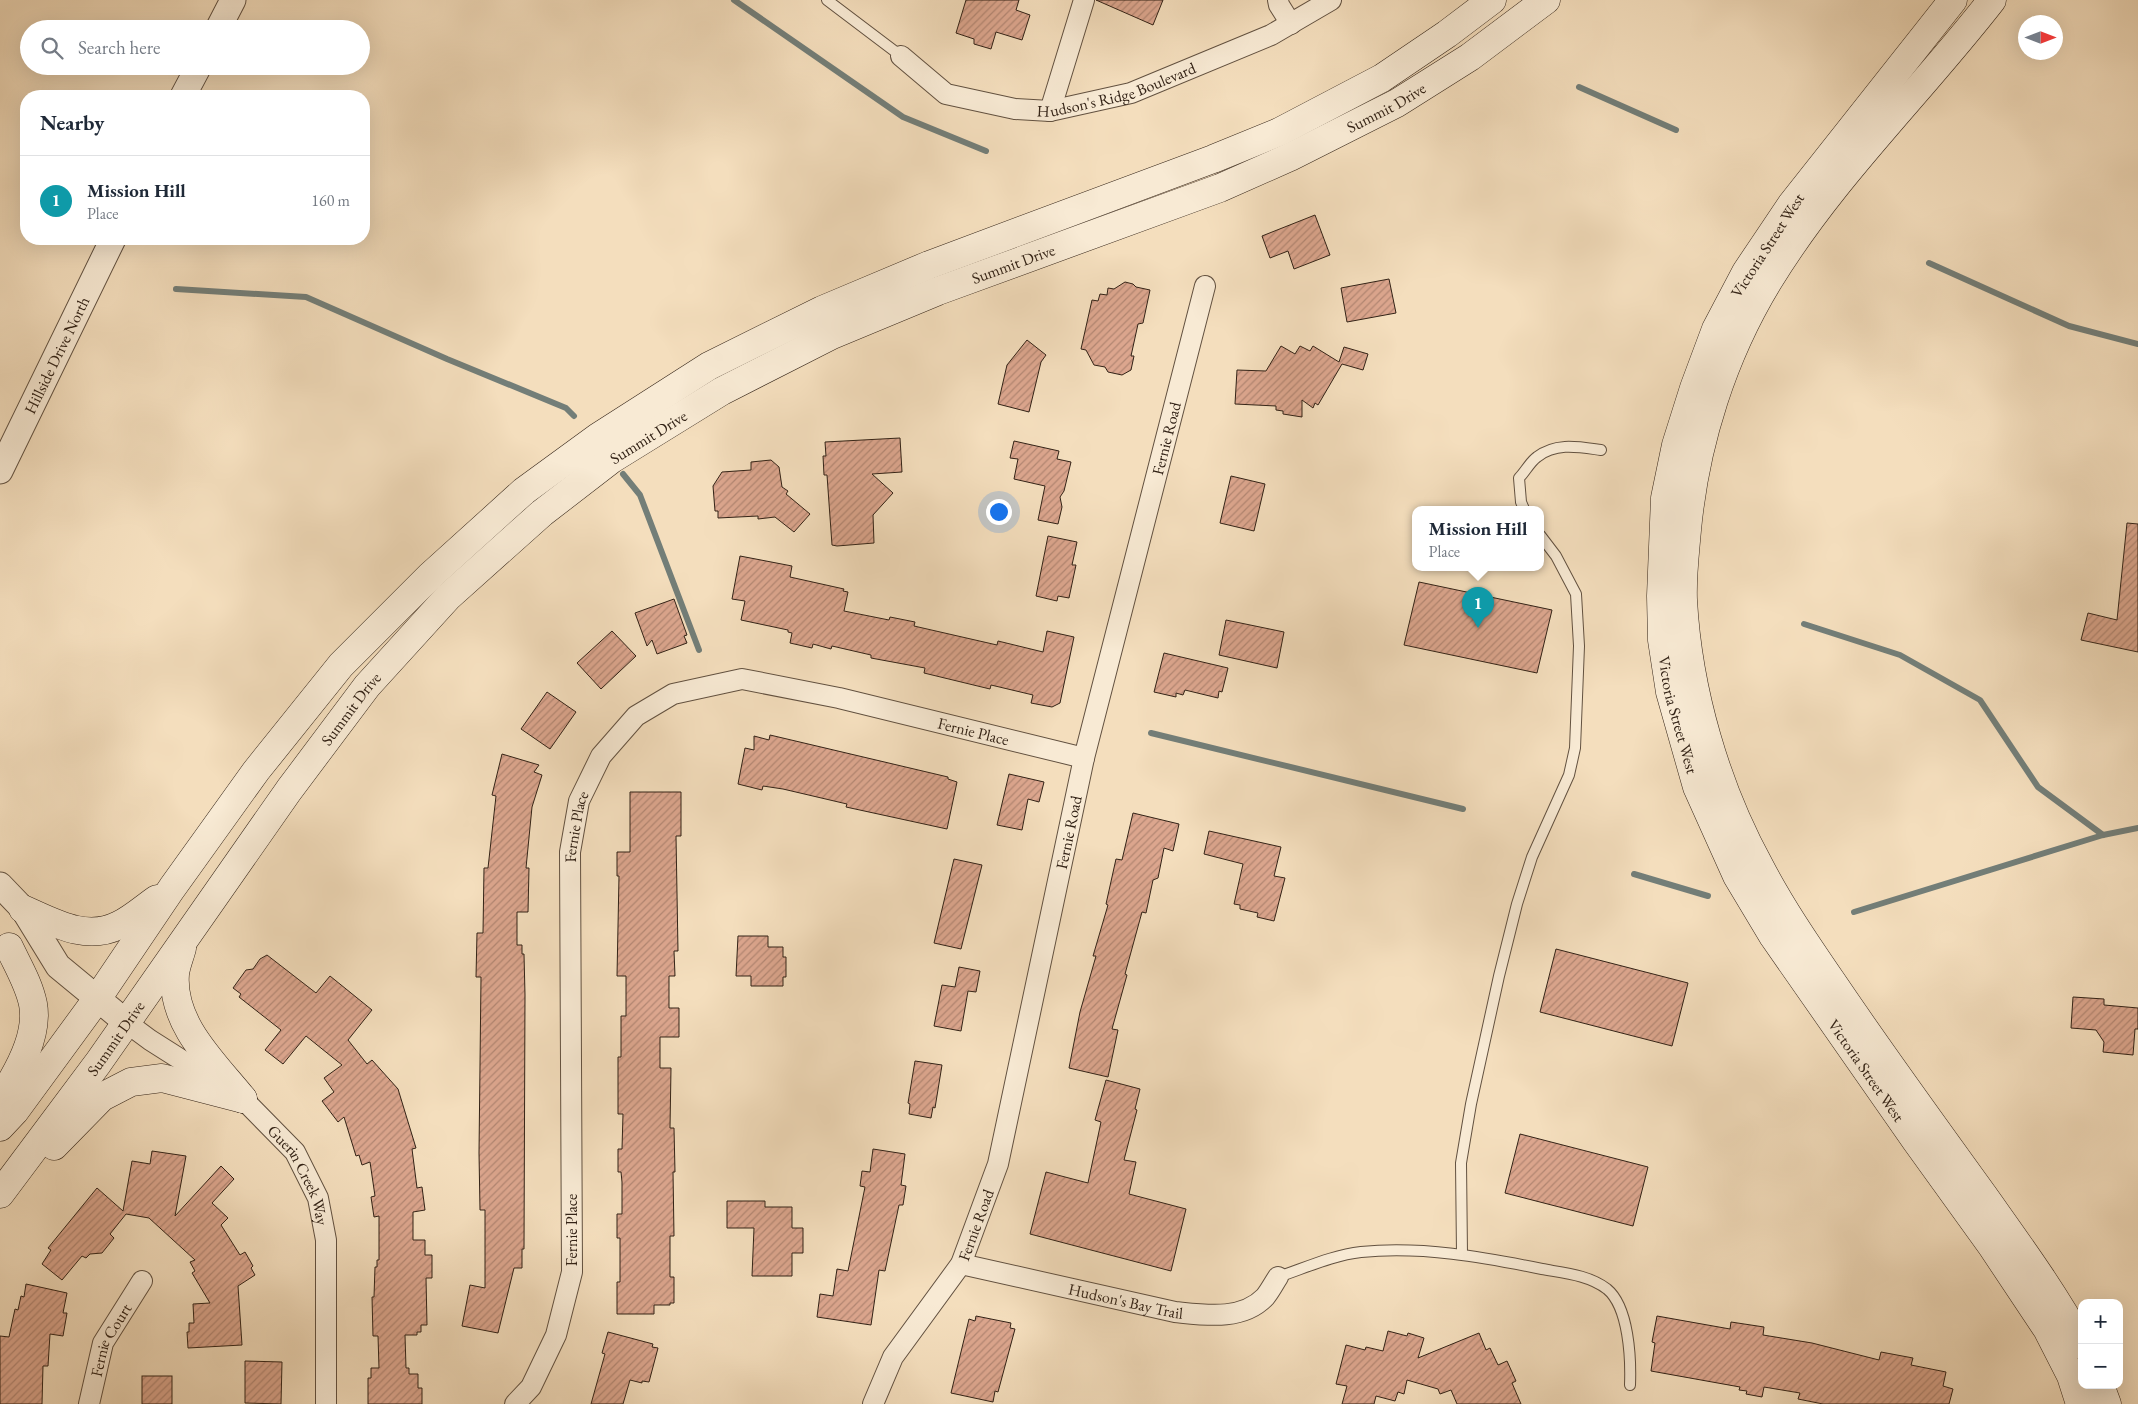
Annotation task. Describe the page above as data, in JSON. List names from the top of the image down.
{
  "streets": {
    "main road": ["Summit Drive", "Victoria Street West"],
    "street": [
      "Hudson's Ridge Boulevard",
      "Hillside Drive North",
      "Fernie Road",
      "Fernie Place",
      "Guerin Creek Way",
      "Hudson's Bay Trail",
      "Fernie Court"
    ]
  },
  "crossings": [
    ["Summit Drive", "Guerin Creek Way"],
    ["Fernie Road", "Fernie Place"],
    ["Fernie Road", "Hudson's Bay Trail"]
  ],
  "north": "right",
  "page": {
    "search": "Search here",
    "heading": "Nearby",
    "list": [
      {
        "mark": "1",
        "name": "Mission Hill",
        "note": "Place",
        "value": "160 m"
      }
    ],
    "popup": ["Mission Hill", "Place"],
    "pins": "1",
    "map_buttons": ["+", "−"]
  }
}
